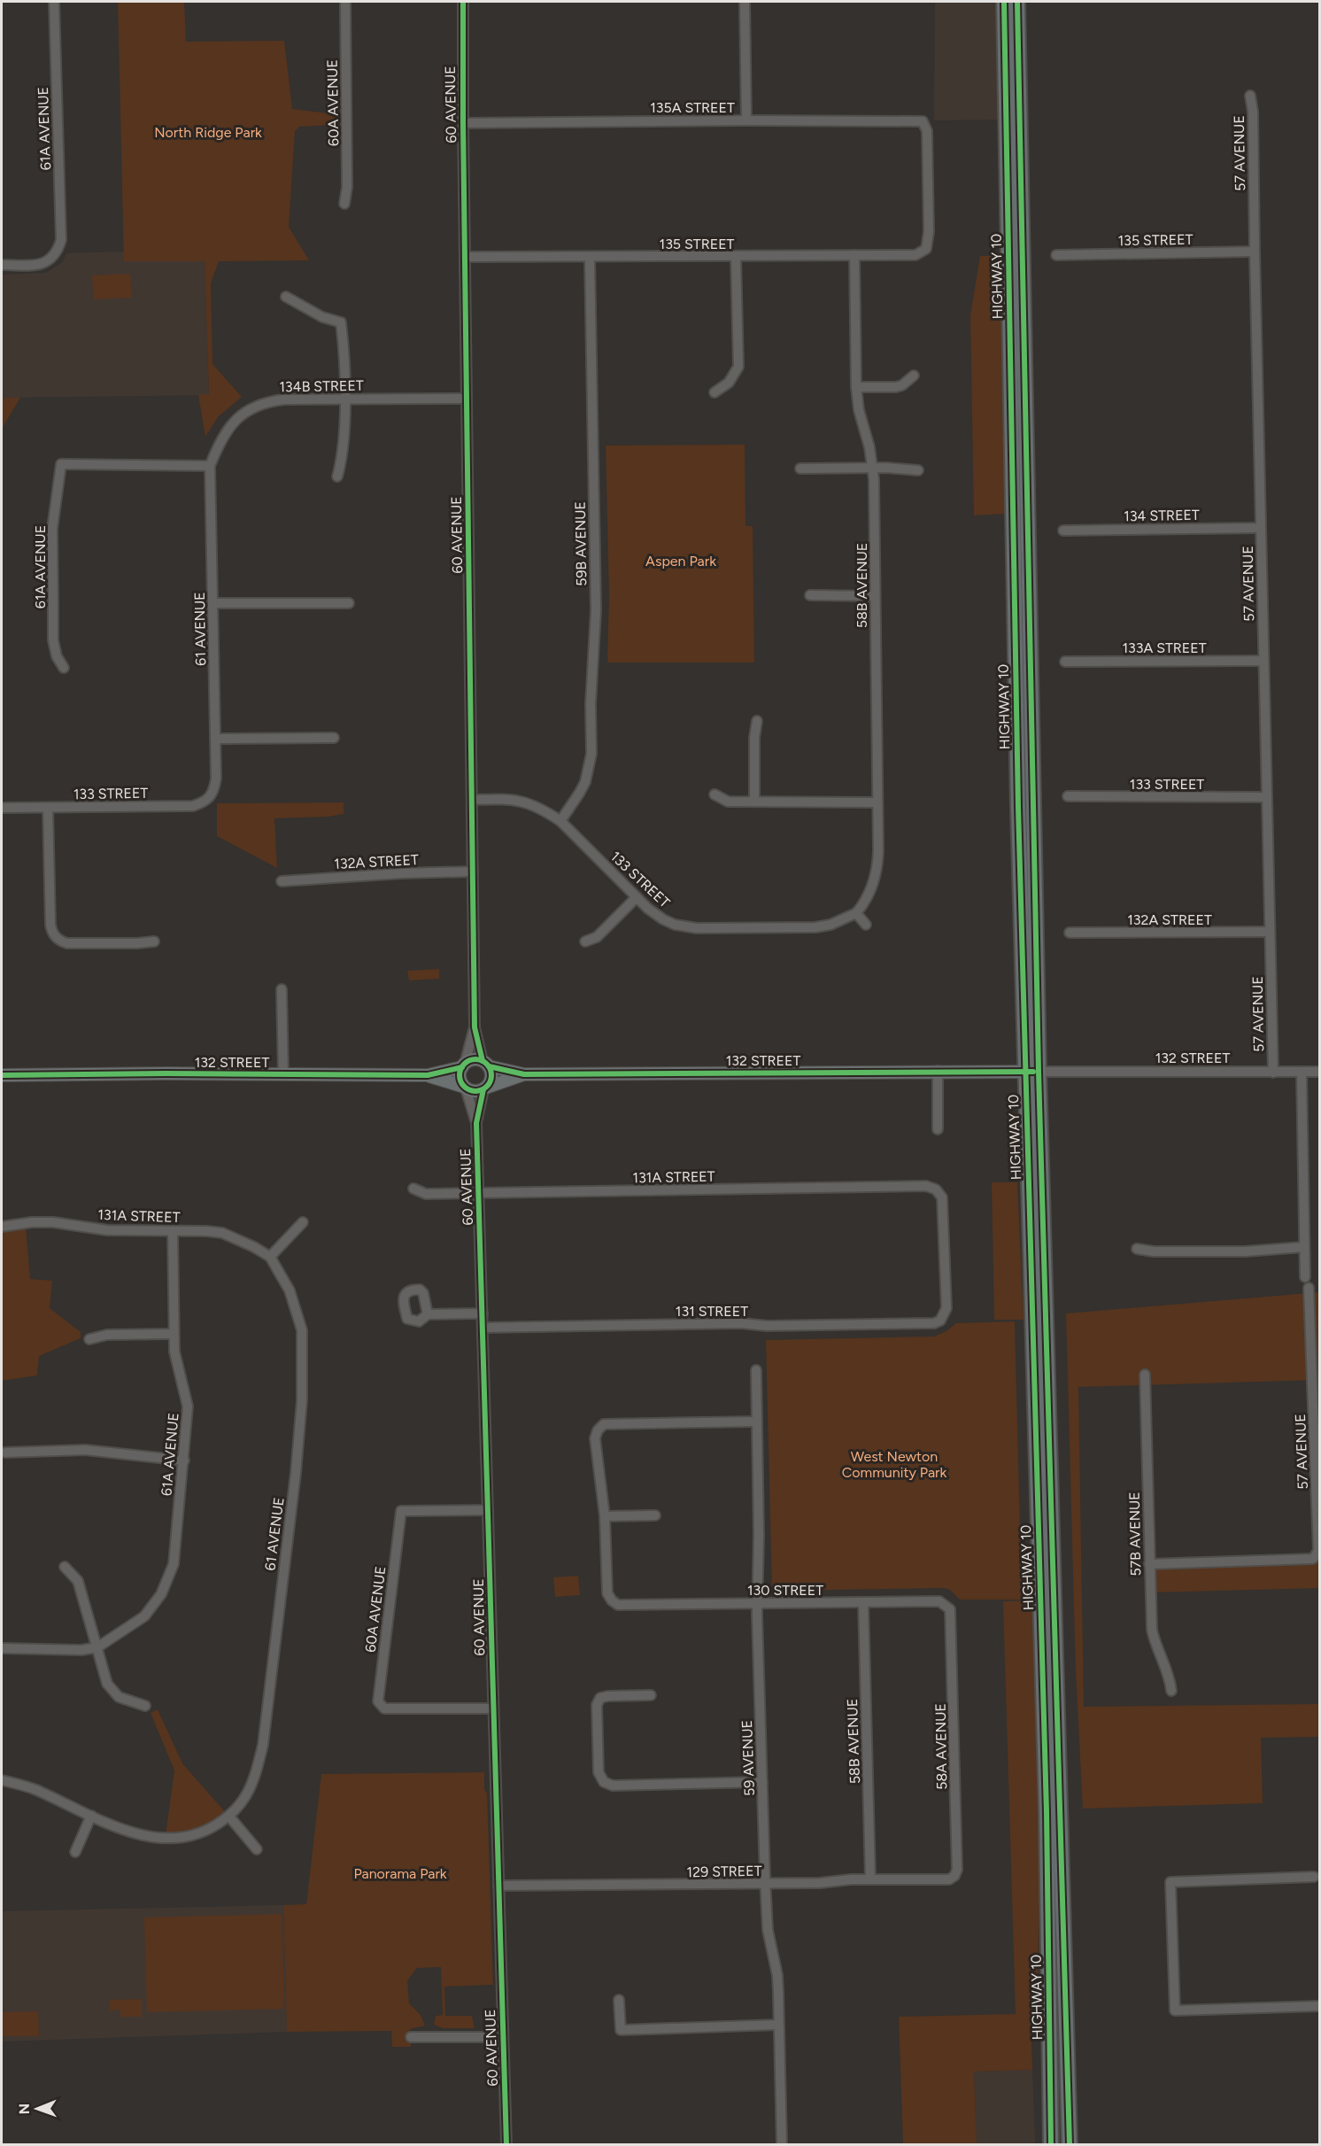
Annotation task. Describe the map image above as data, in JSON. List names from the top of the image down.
{
  "streets": {
    "highway": ["HIGHWAY 10"],
    "main road": ["132 STREET"],
    "street": [
      "60A AVENUE",
      "60 AVENUE",
      "135A STREET",
      "61A AVENUE",
      "57 AVENUE",
      "135 STREET",
      "134B STREET",
      "134 STREET",
      "59B AVENUE",
      "58B AVENUE",
      "61 AVENUE",
      "133A STREET",
      "133 STREET",
      "132A STREET",
      "131A STREET",
      "131 STREET",
      "57B AVENUE",
      "130 STREET",
      "58A AVENUE",
      "59 AVENUE",
      "129 STREET"
    ]
  },
  "crossings": [
    ["60A AVENUE", "60 AVENUE"],
    ["60 AVENUE", "135A STREET"],
    ["60 AVENUE", "135 STREET"],
    ["60 AVENUE", "134B STREET"],
    ["60 AVENUE", "133 STREET"],
    ["60 AVENUE", "132A STREET"],
    ["60 AVENUE", "132 STREET"],
    ["60 AVENUE", "131A STREET"],
    ["60 AVENUE", "131 STREET"],
    ["60 AVENUE", "129 STREET"],
    ["135A STREET", "135 STREET"],
    ["61A AVENUE", "134B STREET"],
    ["61A AVENUE", "61 AVENUE"],
    ["61A AVENUE", "131A STREET"],
    ["57 AVENUE", "135 STREET"],
    ["57 AVENUE", "134 STREET"],
    ["57 AVENUE", "133A STREET"],
    ["57 AVENUE", "133 STREET"],
    ["57 AVENUE", "132A STREET"],
    ["57 AVENUE", "132 STREET"],
    ["57 AVENUE", "57B AVENUE"],
    ["135 STREET", "59B AVENUE"],
    ["135 STREET", "58B AVENUE"],
    ["HIGHWAY 10", "132 STREET"],
    ["134B STREET", "61 AVENUE"],
    ["59B AVENUE", "133 STREET"],
    ["58B AVENUE", "133 STREET"],
    ["58B AVENUE", "130 STREET"],
    ["58B AVENUE", "129 STREET"],
    ["61 AVENUE", "133 STREET"],
    ["61 AVENUE", "131A STREET"],
    ["131A STREET", "131 STREET"],
    ["130 STREET", "58A AVENUE"],
    ["130 STREET", "59 AVENUE"],
    ["58A AVENUE", "129 STREET"],
    ["59 AVENUE", "129 STREET"]
  ],
  "parks": [
    "North Ridge Park",
    "Aspen Park",
    "West Newton Community Park",
    "Panorama Park"
  ],
  "north": "left"
}
